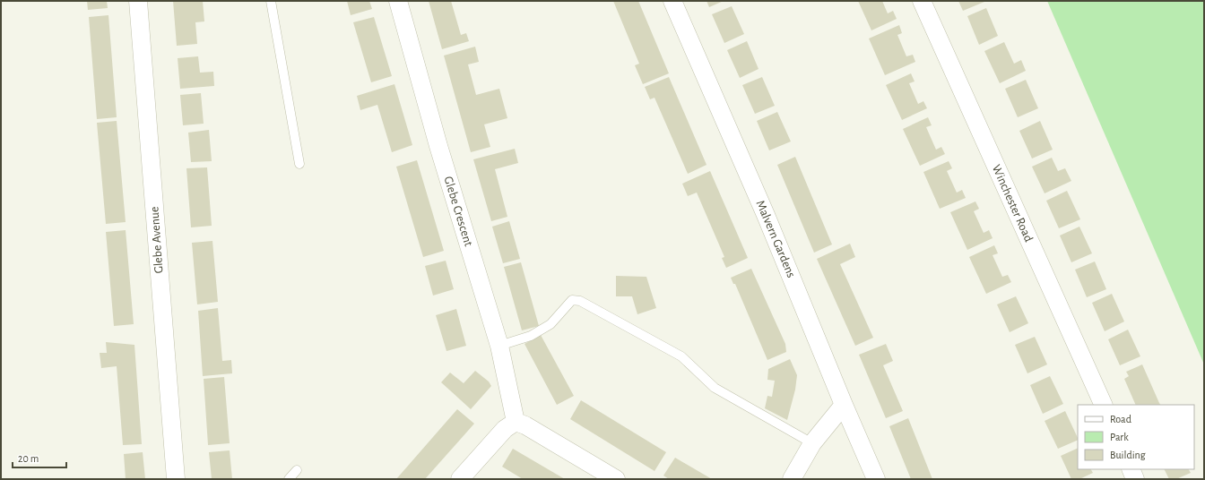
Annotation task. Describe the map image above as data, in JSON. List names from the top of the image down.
{
  "streets": {
    "street": [
      "Winchester Road",
      "Glebe Crescent",
      "Malvern Gardens",
      "Glebe Avenue"
    ]
  },
  "legend": ["Road", "Park", "Building"],
  "scale_bar": "20 m"
}
